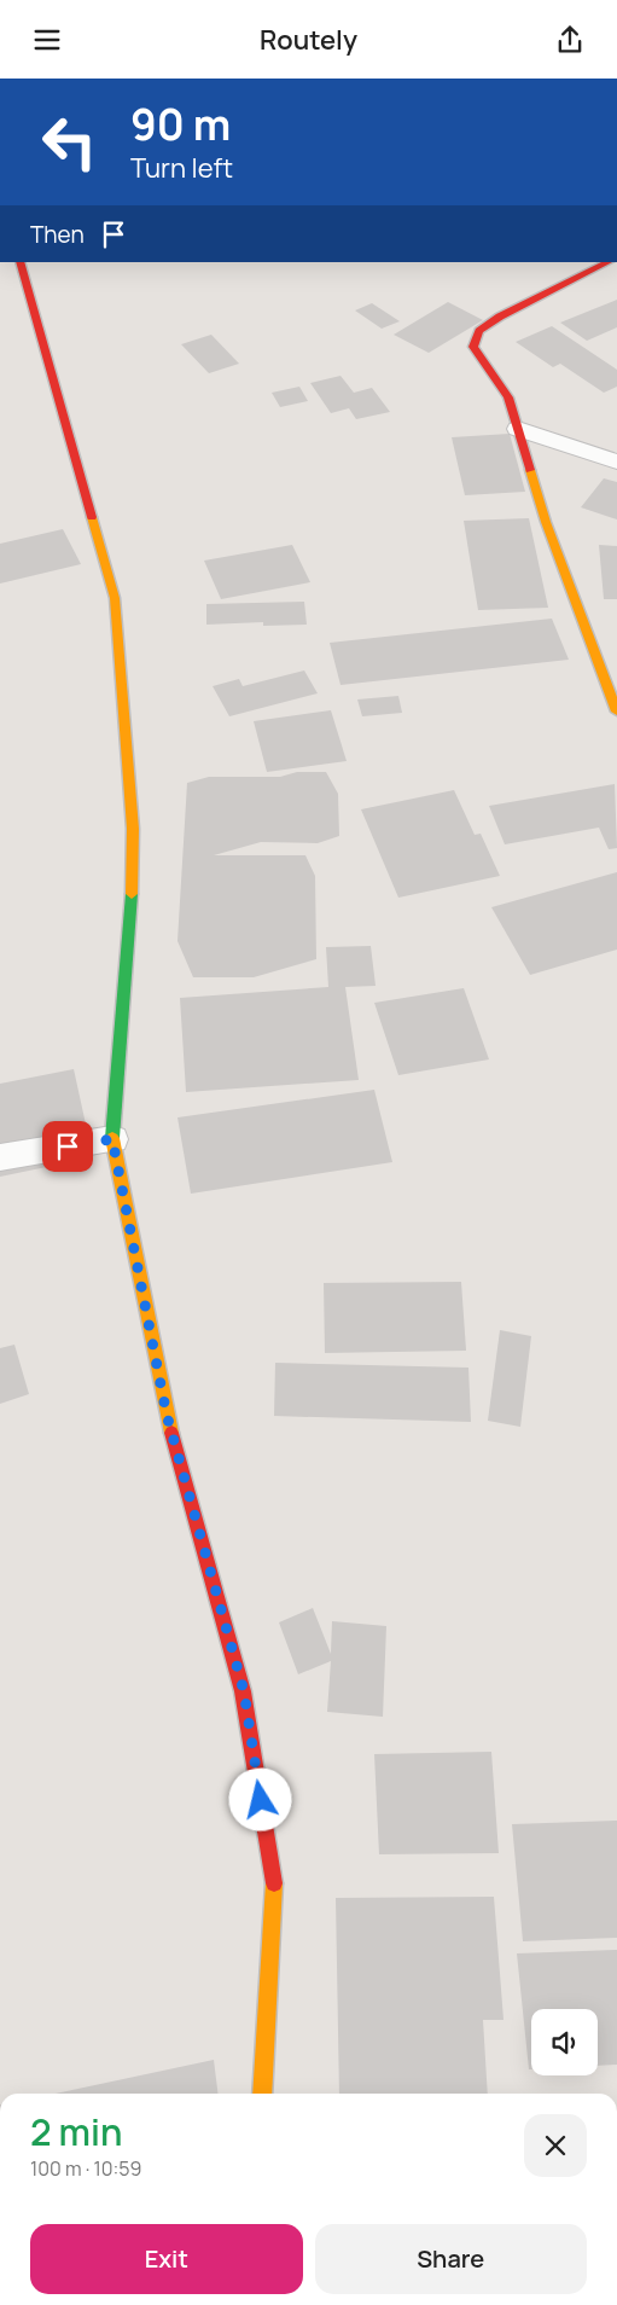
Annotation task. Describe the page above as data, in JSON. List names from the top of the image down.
{
  "page": {
    "header": "Routely",
    "turn": ["90 m", "Turn left"],
    "then": "Then",
    "heading": ["2 min", "100 m · 10:59"],
    "buttons": ["Exit", "Share"]
  }
}
